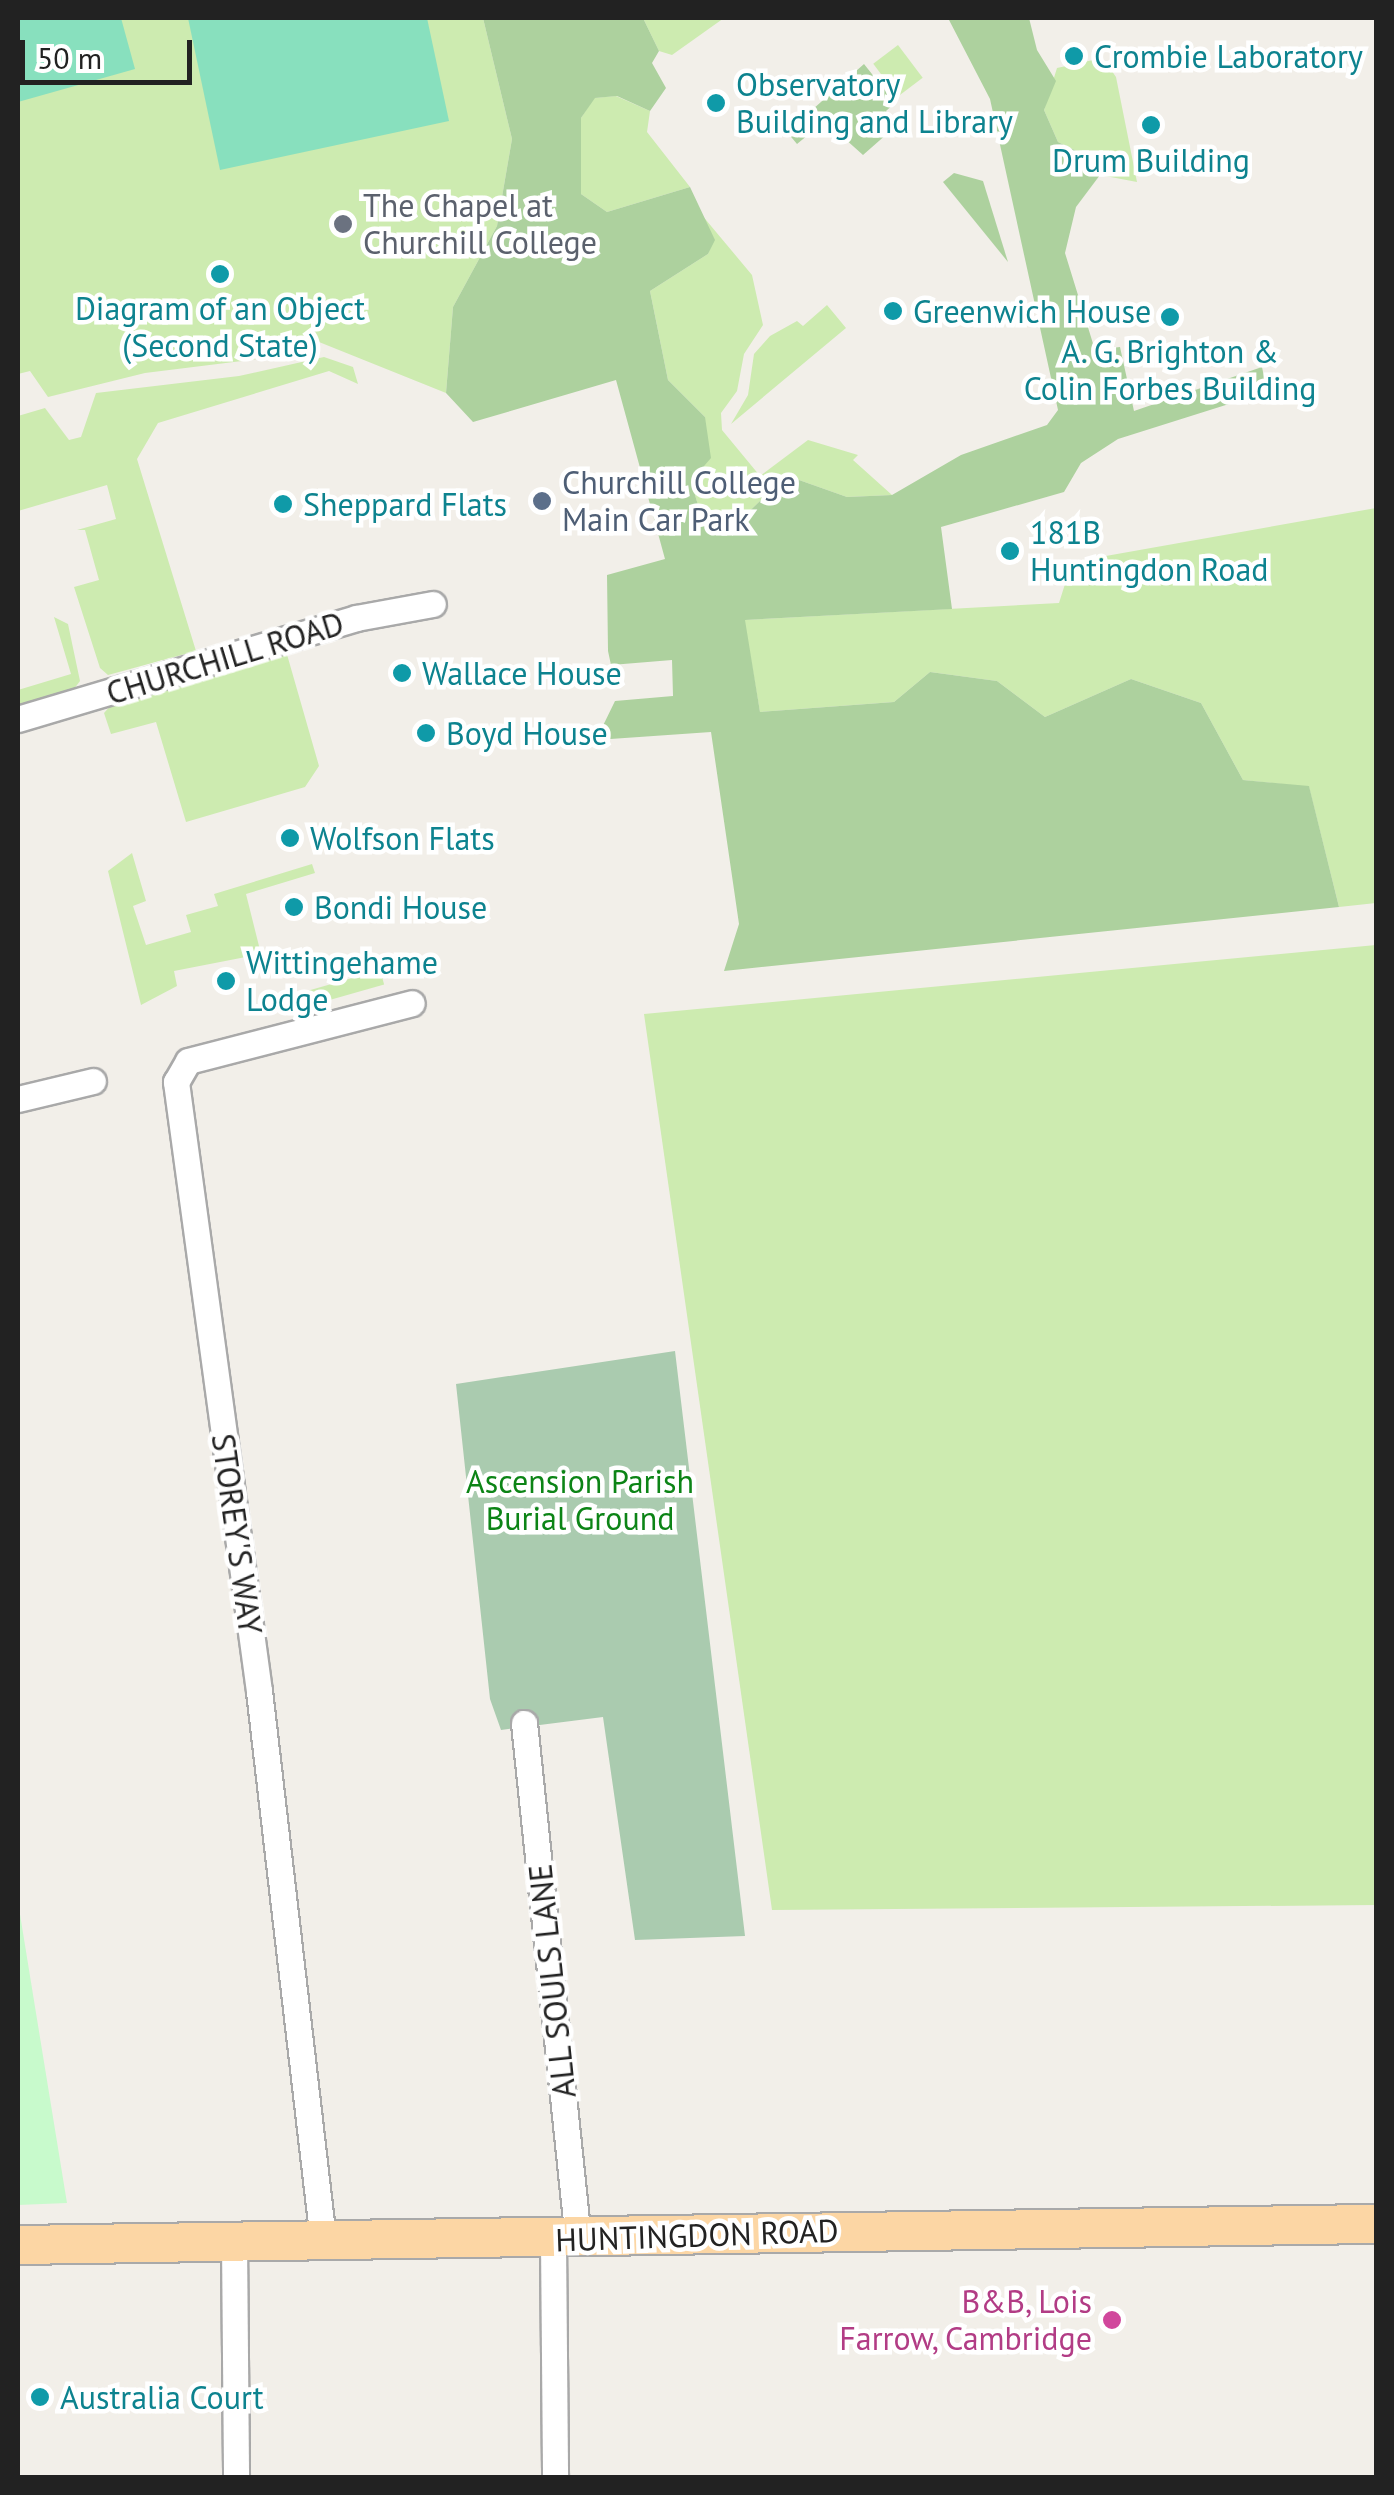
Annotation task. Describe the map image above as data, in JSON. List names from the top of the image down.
{
  "streets": {
    "main road": ["HUNTINGDON ROAD"],
    "street": ["CHURCHILL ROAD", "STOREY'S WAY", "ALL SOULS LANE"]
  },
  "crossings": [
    ["STOREY'S WAY", "HUNTINGDON ROAD"],
    ["ALL SOULS LANE", "HUNTINGDON ROAD"]
  ],
  "parks": ["Ascension Parish Burial Ground"],
  "places": [
    "Crombie Laboratory",
    "Observatory Building and Library",
    "Drum Building",
    "The Chapel at Churchill College",
    "Diagram of an Object (Second State)",
    "Greenwich House",
    "A. G. Brighton & Colin Forbes Building",
    "Churchill College Main Car Park",
    "Sheppard Flats",
    "181B Huntingdon Road",
    "Wallace House",
    "Boyd House",
    "Wolfson Flats",
    "Bondi House",
    "Wittingehame Lodge",
    "B&B, Lois Farrow, Cambridge",
    "Australia Court"
  ],
  "scale_bar": "50 m"
}
